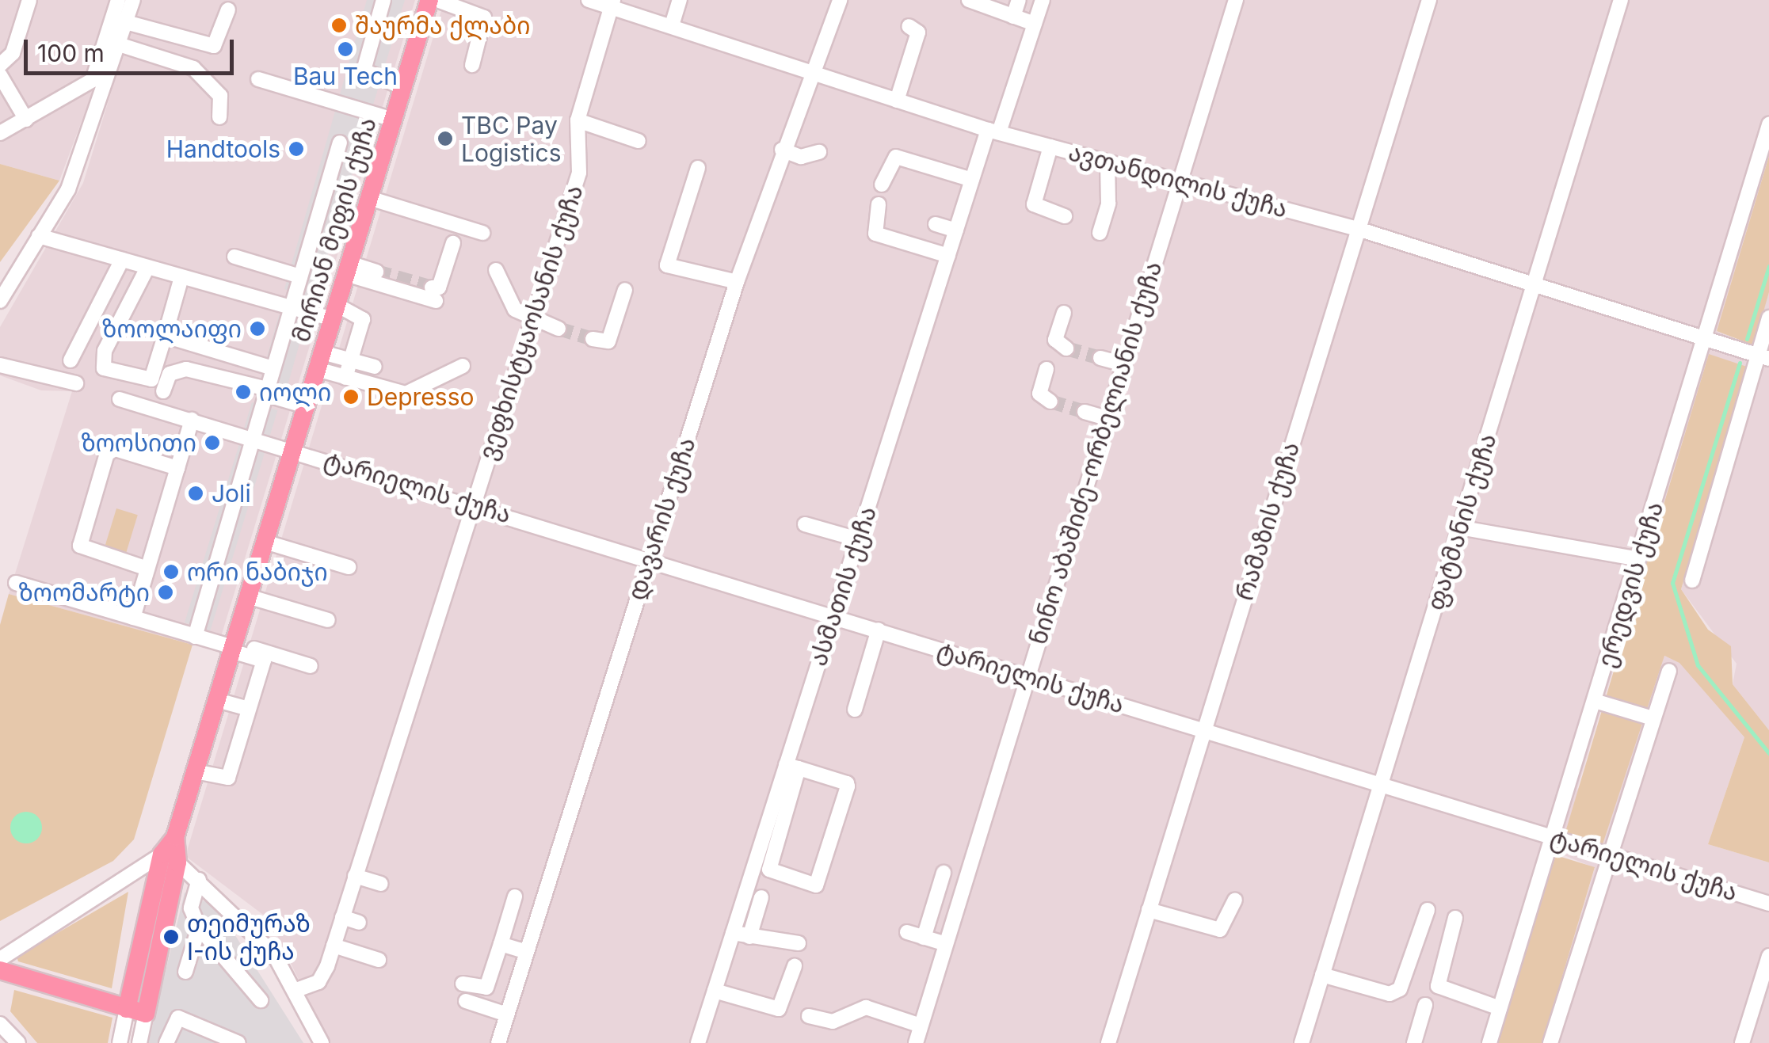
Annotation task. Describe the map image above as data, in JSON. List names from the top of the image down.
{
  "streets": {
    "main road": ["მირიან მეფის ქუჩა"],
    "street": [
      "ავთანდილის ქუჩა",
      "ვეფხისტყაოსანის ქუჩა",
      "ნინო აბაშიძე-ორბელიანის ქუჩა",
      "ტარიელის ქუჩა",
      "დავარის ქუჩა",
      "რამაზის ქუჩა",
      "ფატმანის ქუჩა",
      "ერედვის ქუჩა",
      "ასმათის ქუჩა"
    ]
  },
  "crossings": [
    ["ავთანდილის ქუჩა", "ვეფხისტყაოსანის ქუჩა"],
    ["ავთანდილის ქუჩა", "ნინო აბაშიძე-ორბელიანის ქუჩა"],
    ["ავთანდილის ქუჩა", "დავარის ქუჩა"],
    ["ავთანდილის ქუჩა", "რამაზის ქუჩა"],
    ["ავთანდილის ქუჩა", "ფატმანის ქუჩა"],
    ["ავთანდილის ქუჩა", "ერედვის ქუჩა"],
    ["ავთანდილის ქუჩა", "ასმათის ქუჩა"],
    ["მირიან მეფის ქუჩა", "ტარიელის ქუჩა"],
    ["ვეფხისტყაოსანის ქუჩა", "ტარიელის ქუჩა"],
    ["ნინო აბაშიძე-ორბელიანის ქუჩა", "ტარიელის ქუჩა"],
    ["ტარიელის ქუჩა", "დავარის ქუჩა"],
    ["ტარიელის ქუჩა", "რამაზის ქუჩა"],
    ["ტარიელის ქუჩა", "ფატმანის ქუჩა"],
    ["ტარიელის ქუჩა", "ერედვის ქუჩა"],
    ["ტარიელის ქუჩა", "ასმათის ქუჩა"]
  ],
  "places": [
    "შაურმა ქლაბი",
    "Bau Tech",
    "TBC Pay Logistics",
    "Handtools",
    "ზოოლაიფი",
    "იოლი",
    "Depresso",
    "ზოოსითი",
    "Joli",
    "ორი ნაბიჯი",
    "ზოომარტი",
    "თეიმურაზ I-ის ქუჩა"
  ],
  "scale_bar": "100 m"
}
